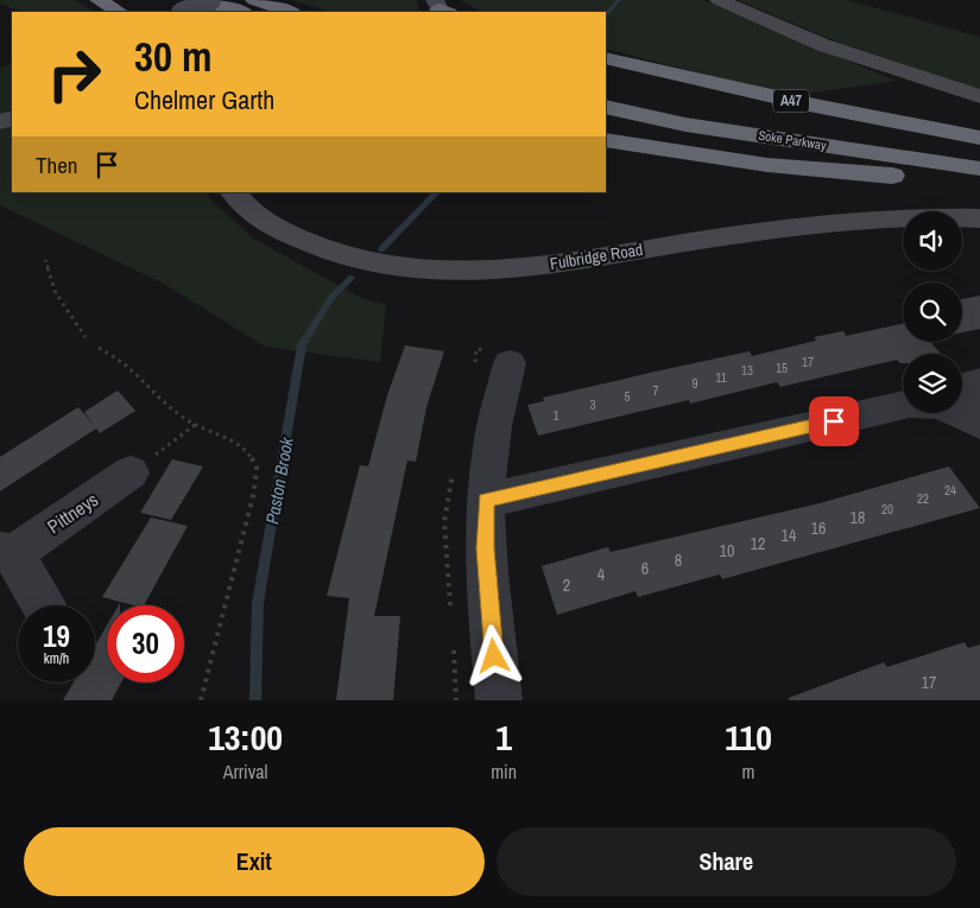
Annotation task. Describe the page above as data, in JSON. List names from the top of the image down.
{
  "streets": {
    "highway": ["A47", "Soke Parkway"],
    "street": ["Fulbridge Road", "Pittneys"]
  },
  "water": ["Paston Brook"],
  "house_numbers": [
    "17",
    "15",
    "13",
    "11",
    "9",
    "7",
    "5",
    "3",
    "1",
    "24",
    "22",
    "20",
    "18",
    "16",
    "14",
    "12",
    "10",
    "8",
    "6",
    "4",
    "2",
    "17"
  ],
  "page": {
    "turn": ["30 m", "Chelmer Garth"],
    "then": "Then",
    "speed": "19 km/h",
    "limit": "30",
    "eta": [
      "13:00",
      "Arrival",
      "1",
      "min",
      "110",
      "m"
    ],
    "buttons": ["Exit", "Share"]
  }
}
